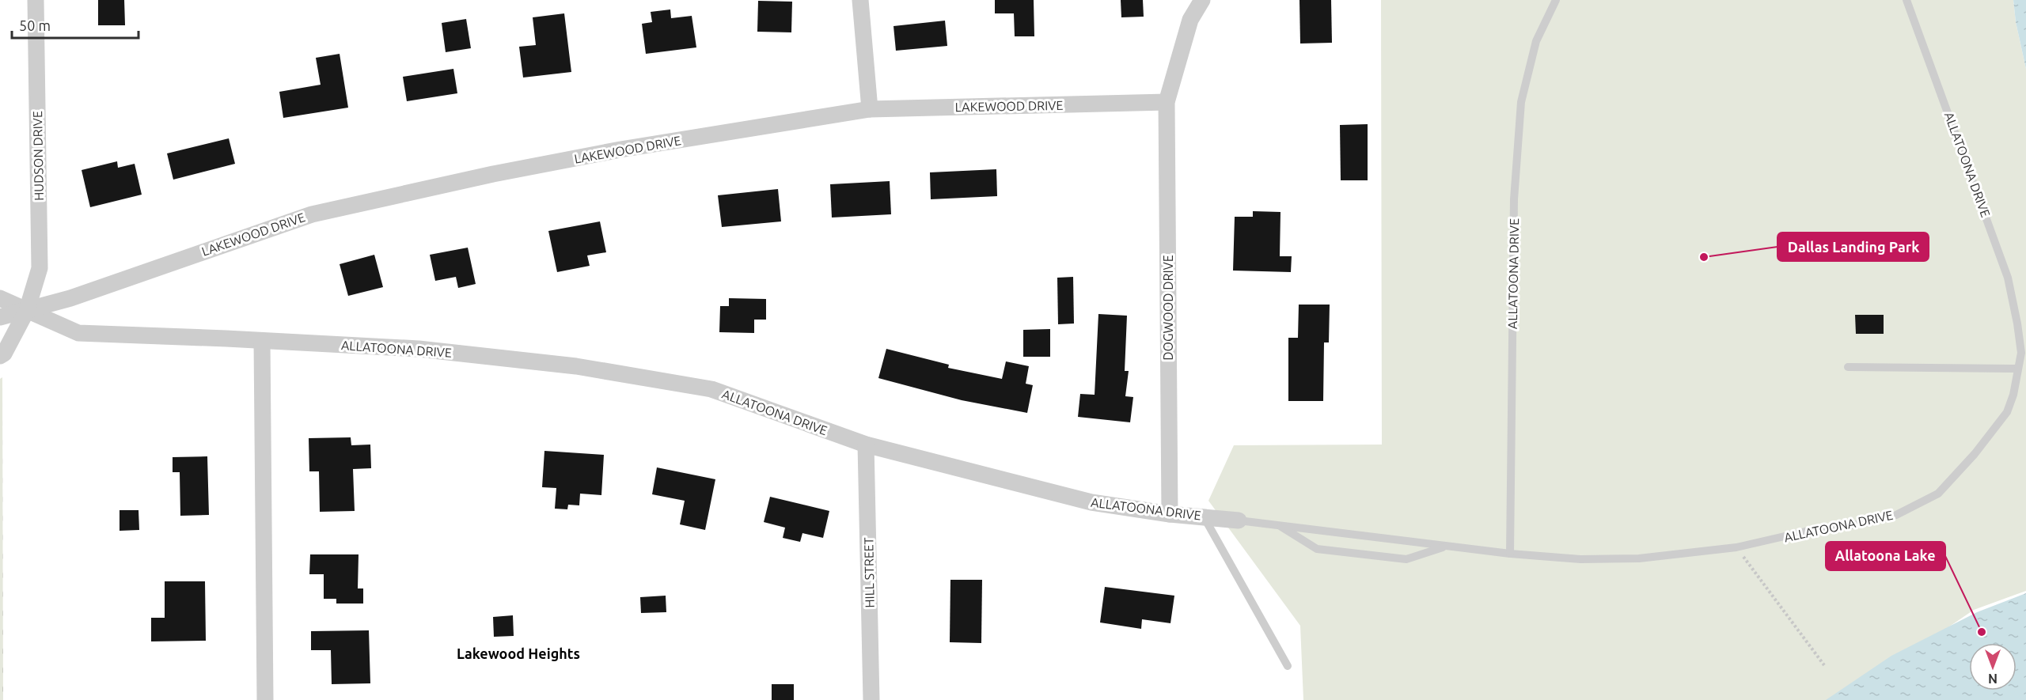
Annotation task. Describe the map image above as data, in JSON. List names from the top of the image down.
{
  "streets": {
    "street": [
      "LAKEWOOD DRIVE",
      "HUDSON DRIVE",
      "ALLATOONA DRIVE",
      "DOGWOOD DRIVE",
      "HILL STREET"
    ]
  },
  "crossings": [
    ["LAKEWOOD DRIVE", "HUDSON DRIVE"],
    ["LAKEWOOD DRIVE", "ALLATOONA DRIVE"],
    ["LAKEWOOD DRIVE", "DOGWOOD DRIVE"],
    ["HUDSON DRIVE", "ALLATOONA DRIVE"],
    ["ALLATOONA DRIVE", "DOGWOOD DRIVE"],
    ["ALLATOONA DRIVE", "HILL STREET"]
  ],
  "districts": ["Lakewood Heights"],
  "places": ["Dallas Landing Park", "Allatoona Lake"],
  "scale_bar": "50 m",
  "north": "bottom"
}
